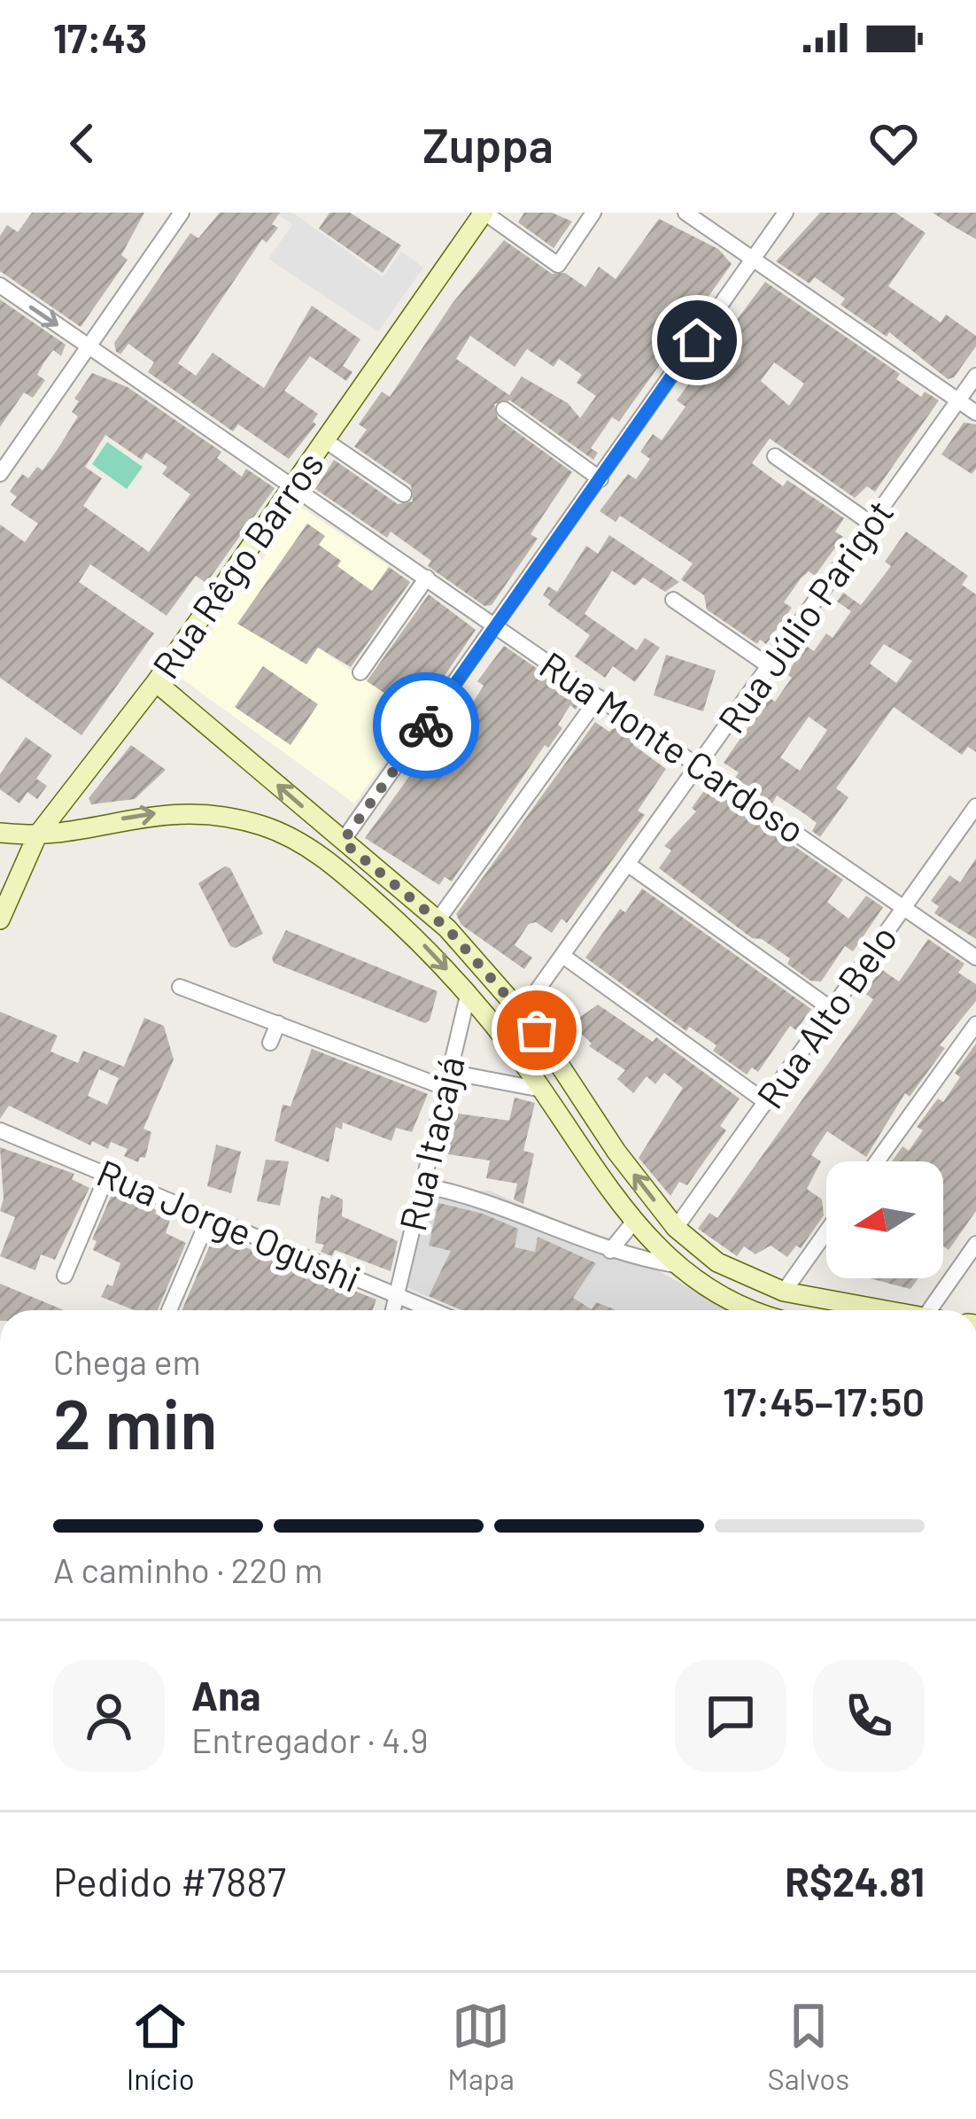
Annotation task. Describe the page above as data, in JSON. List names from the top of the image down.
{
  "streets": {
    "main road": ["Rua Rêgo Barros"],
    "street": [
      "Rua Júlio Parigot",
      "Rua Monte Cardoso",
      "Rua Alto Belo",
      "Rua Itacajá",
      "Rua Jorge Ogushi"
    ]
  },
  "crossings": [
    ["Rua Rêgo Barros", "Rua Monte Cardoso"],
    ["Rua Júlio Parigot", "Rua Monte Cardoso"],
    ["Rua Monte Cardoso", "Rua Alto Belo"],
    ["Rua Itacajá", "Rua Jorge Ogushi"]
  ],
  "north": "left",
  "page": {
    "status": "17:43",
    "header": "Zuppa",
    "heading": ["2 min", "Chega em", "17:45–17:50"],
    "panel": [
      "Ana",
      "Entregador · 4.9",
      "Pedido #7887",
      "R$24.81"
    ],
    "bar": "A caminho · 220 m",
    "tabs": ["Início", "Mapa", "Salvos"]
  }
}
